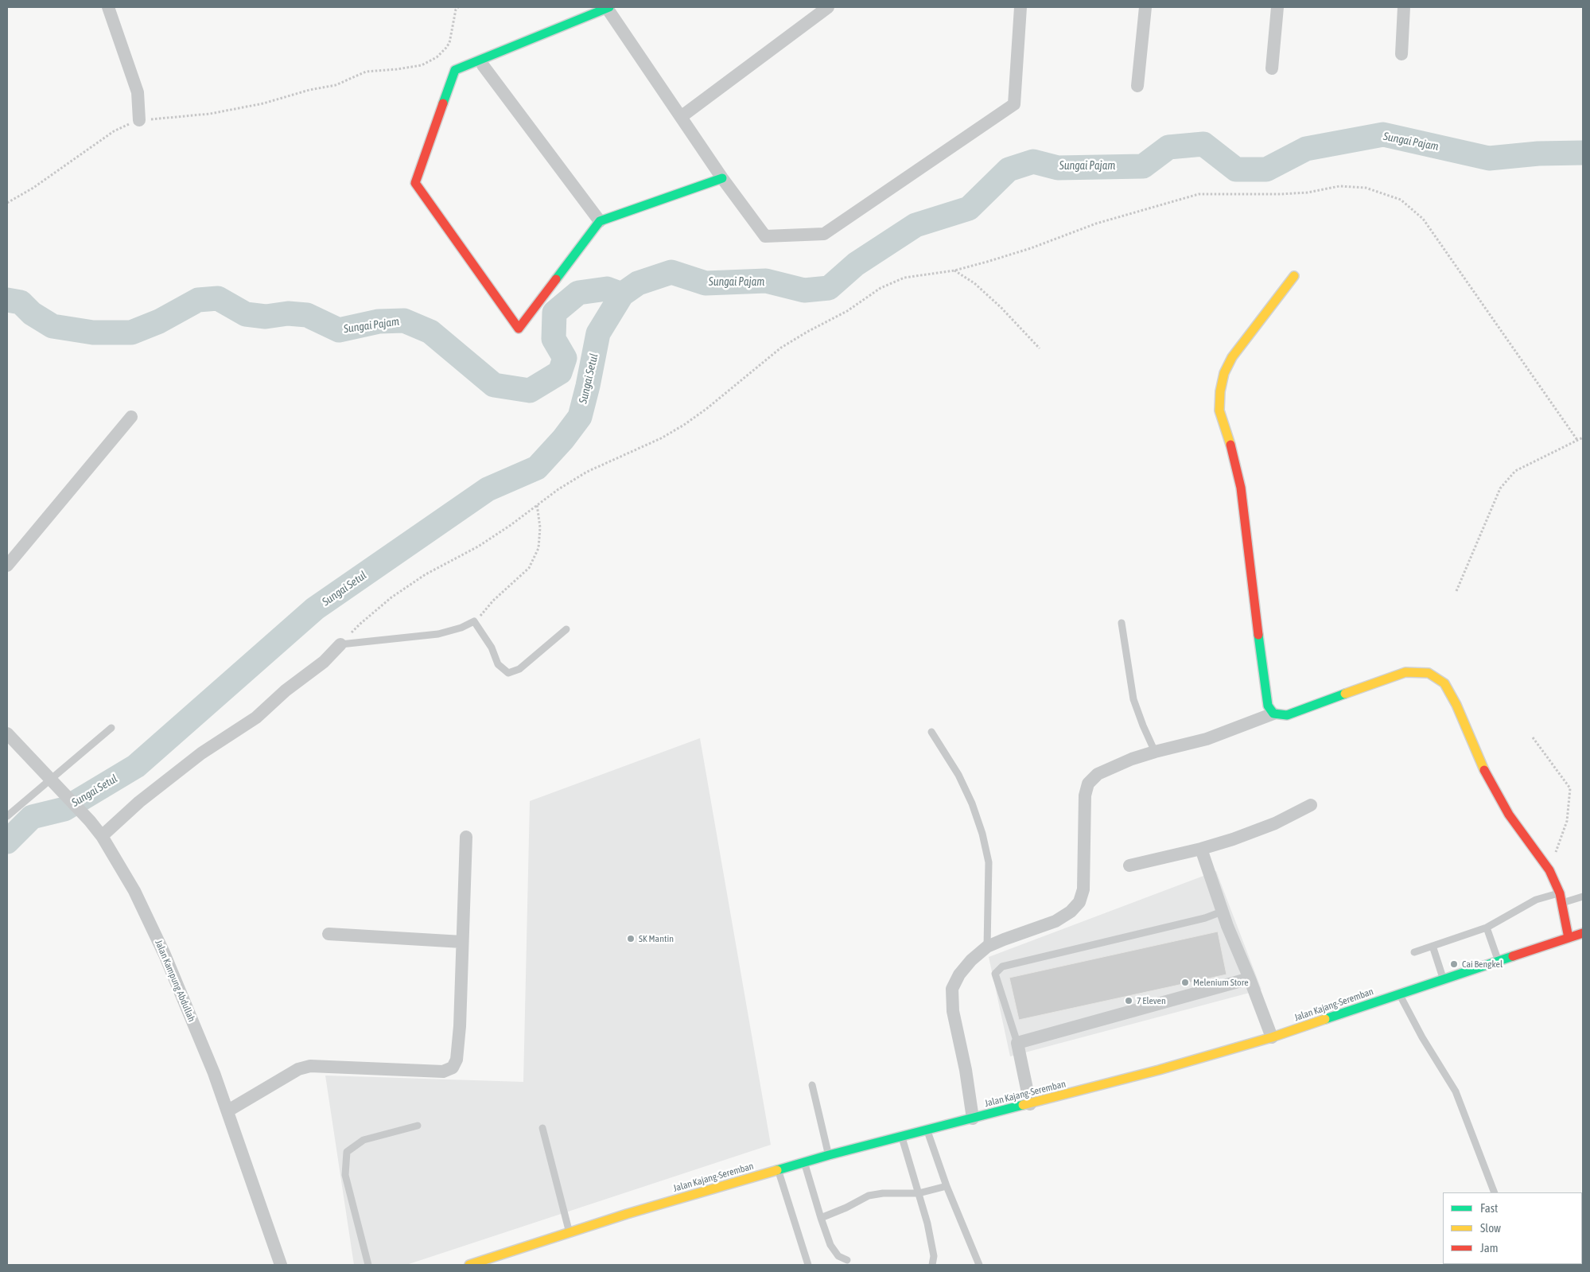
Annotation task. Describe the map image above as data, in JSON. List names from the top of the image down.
{
  "streets": {
    "street": ["Jalan Kampung Abdullah", "Jalan Kajang-Seremban"]
  },
  "water": ["Sungai Pajam", "Sungai Setul"],
  "places": [
    "SK Mantin",
    "Cai Bengkel",
    "Melenium Store",
    "7 Eleven"
  ],
  "legend": ["Fast", "Slow", "Jam"]
}
